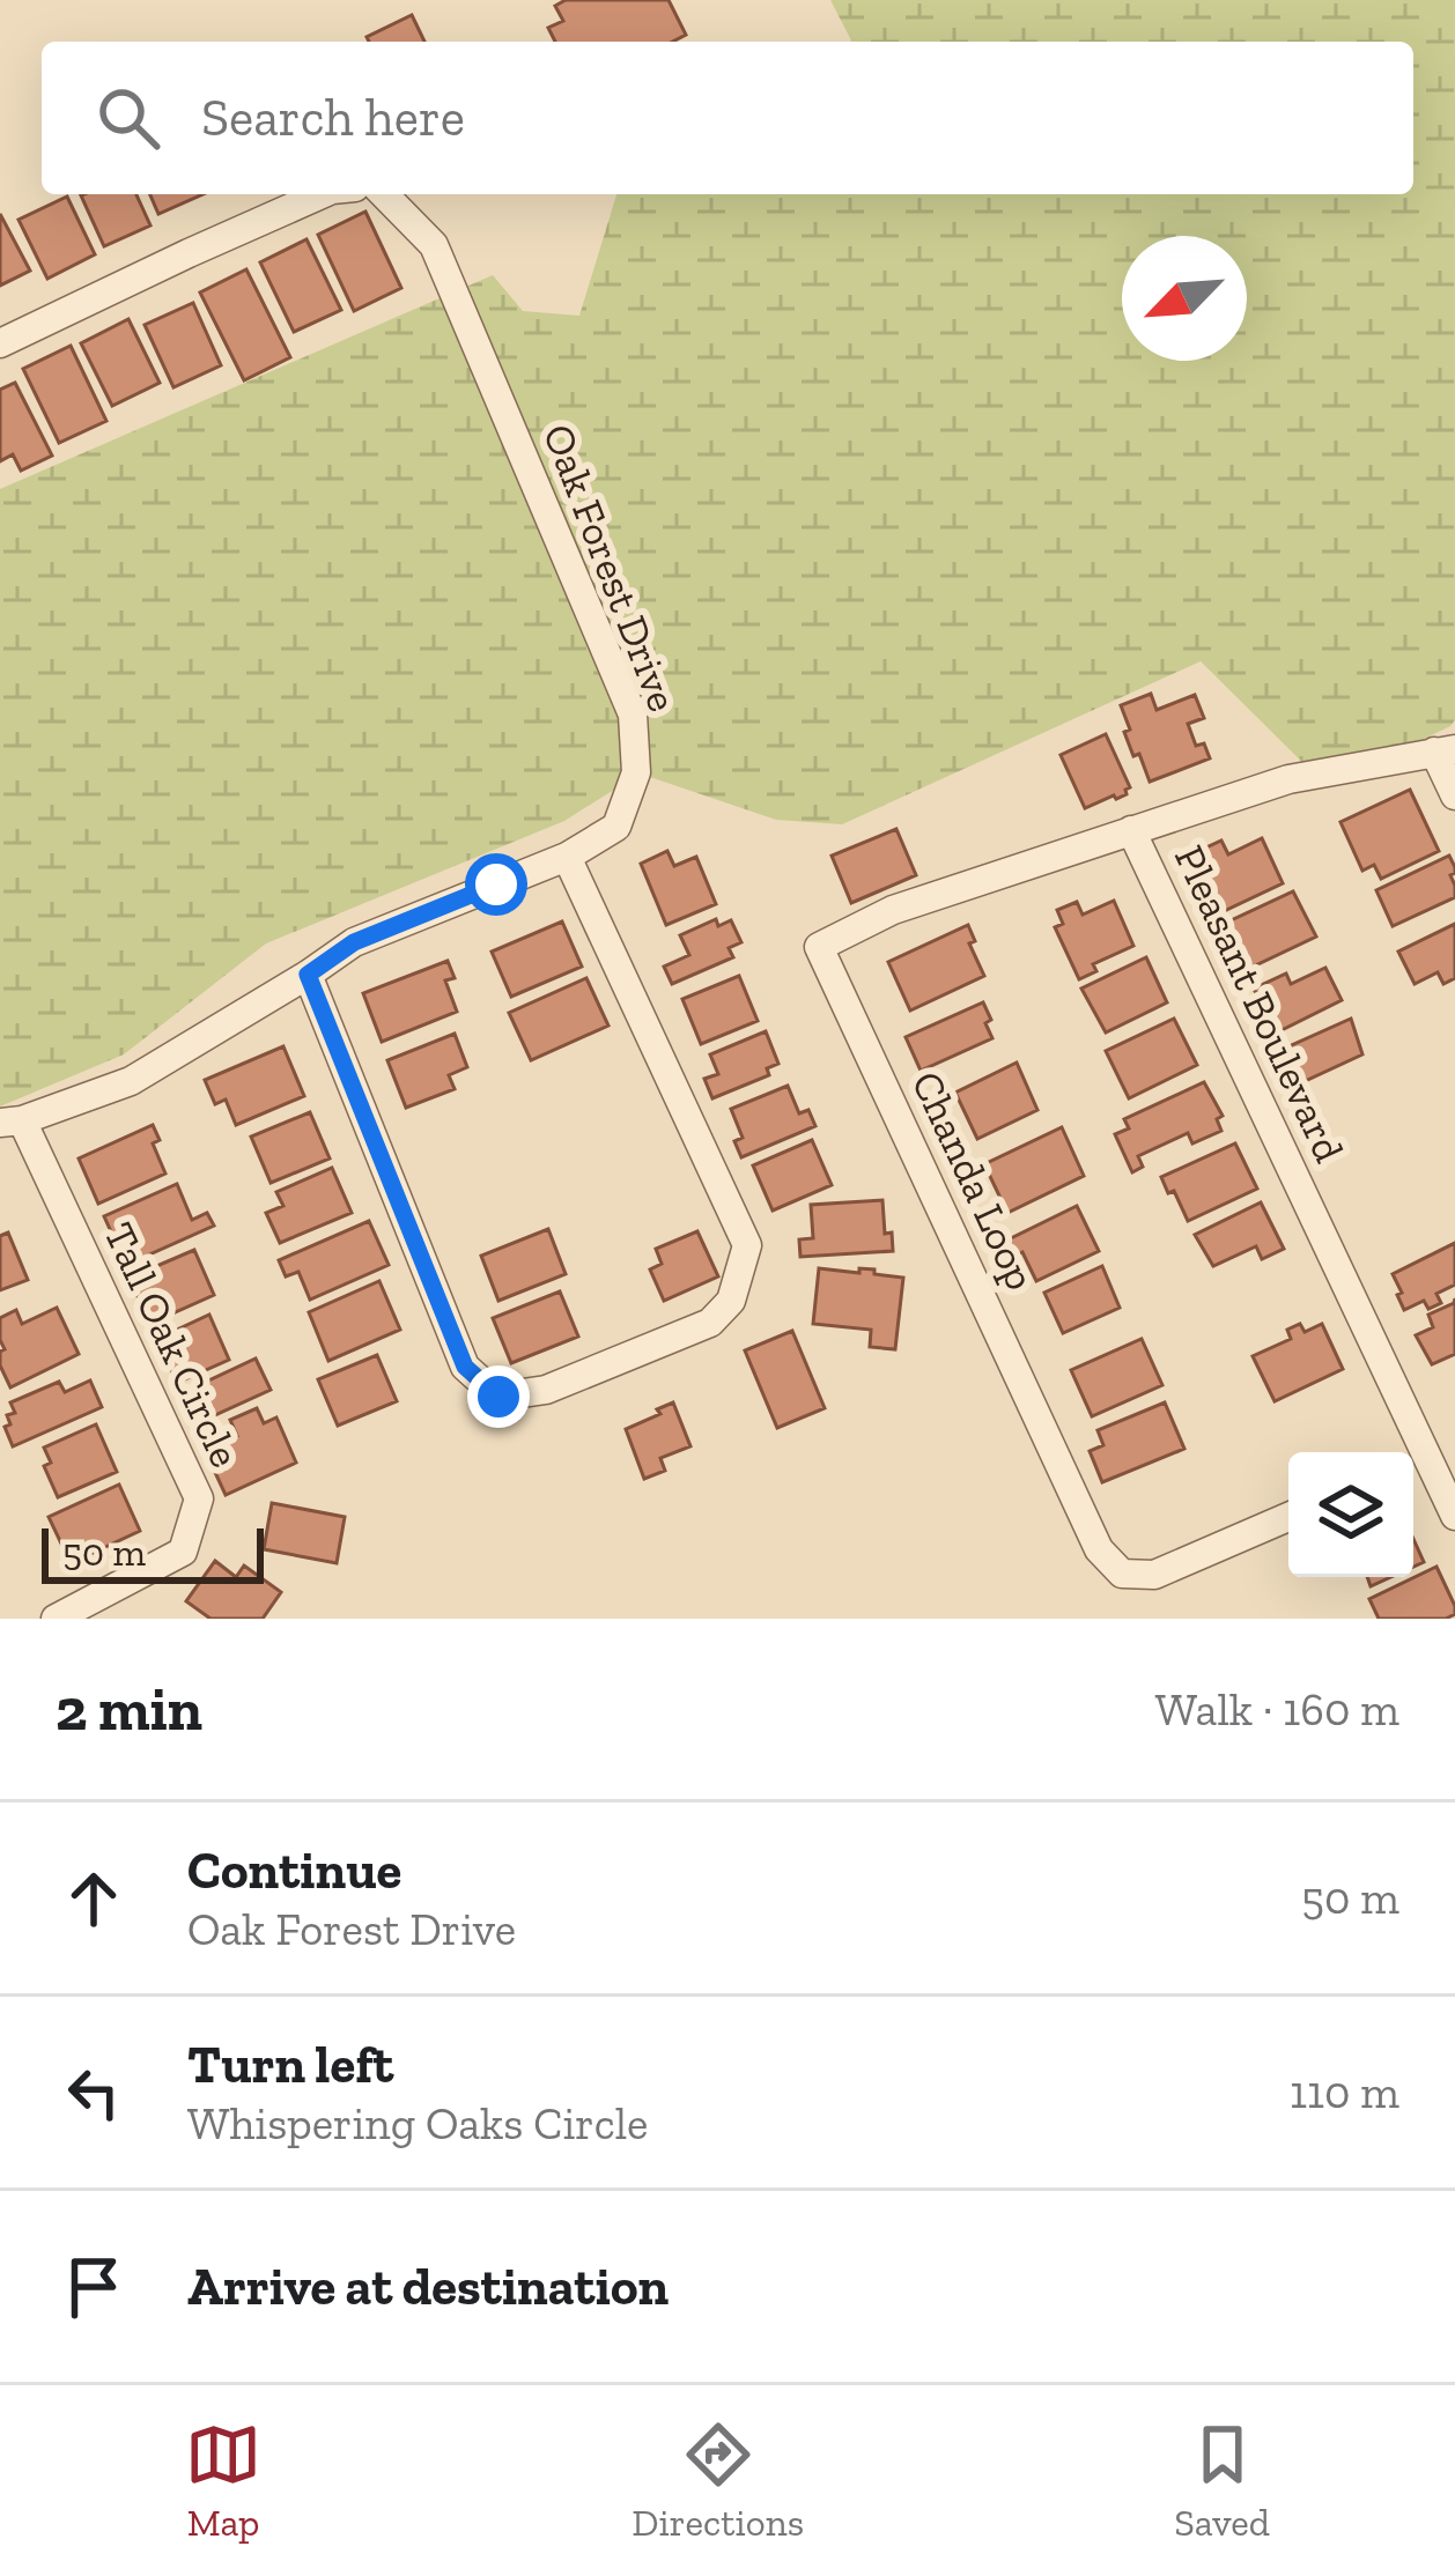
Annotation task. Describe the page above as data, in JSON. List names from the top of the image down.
{
  "streets": {
    "street": [
      "Oak Forest Drive",
      "Pleasant Boulevard",
      "Chanda Loop",
      "Tall Oak Circle"
    ]
  },
  "crossings": [
    ["Oak Forest Drive", "Tall Oak Circle"],
    ["Pleasant Boulevard", "Chanda Loop"]
  ],
  "scale_bar": "50 m",
  "north": "bottom left",
  "page": {
    "search": "Search here",
    "scale": "50 m",
    "heading": ["2 min", "Walk · 160 m"],
    "list": [
      ["Continue", "Oak Forest Drive", "50 m"],
      ["Turn left", "Whispering Oaks Circle", "110 m"],
      "Arrive at destination"
    ],
    "nav": ["Map", "Directions", "Saved"]
  }
}
